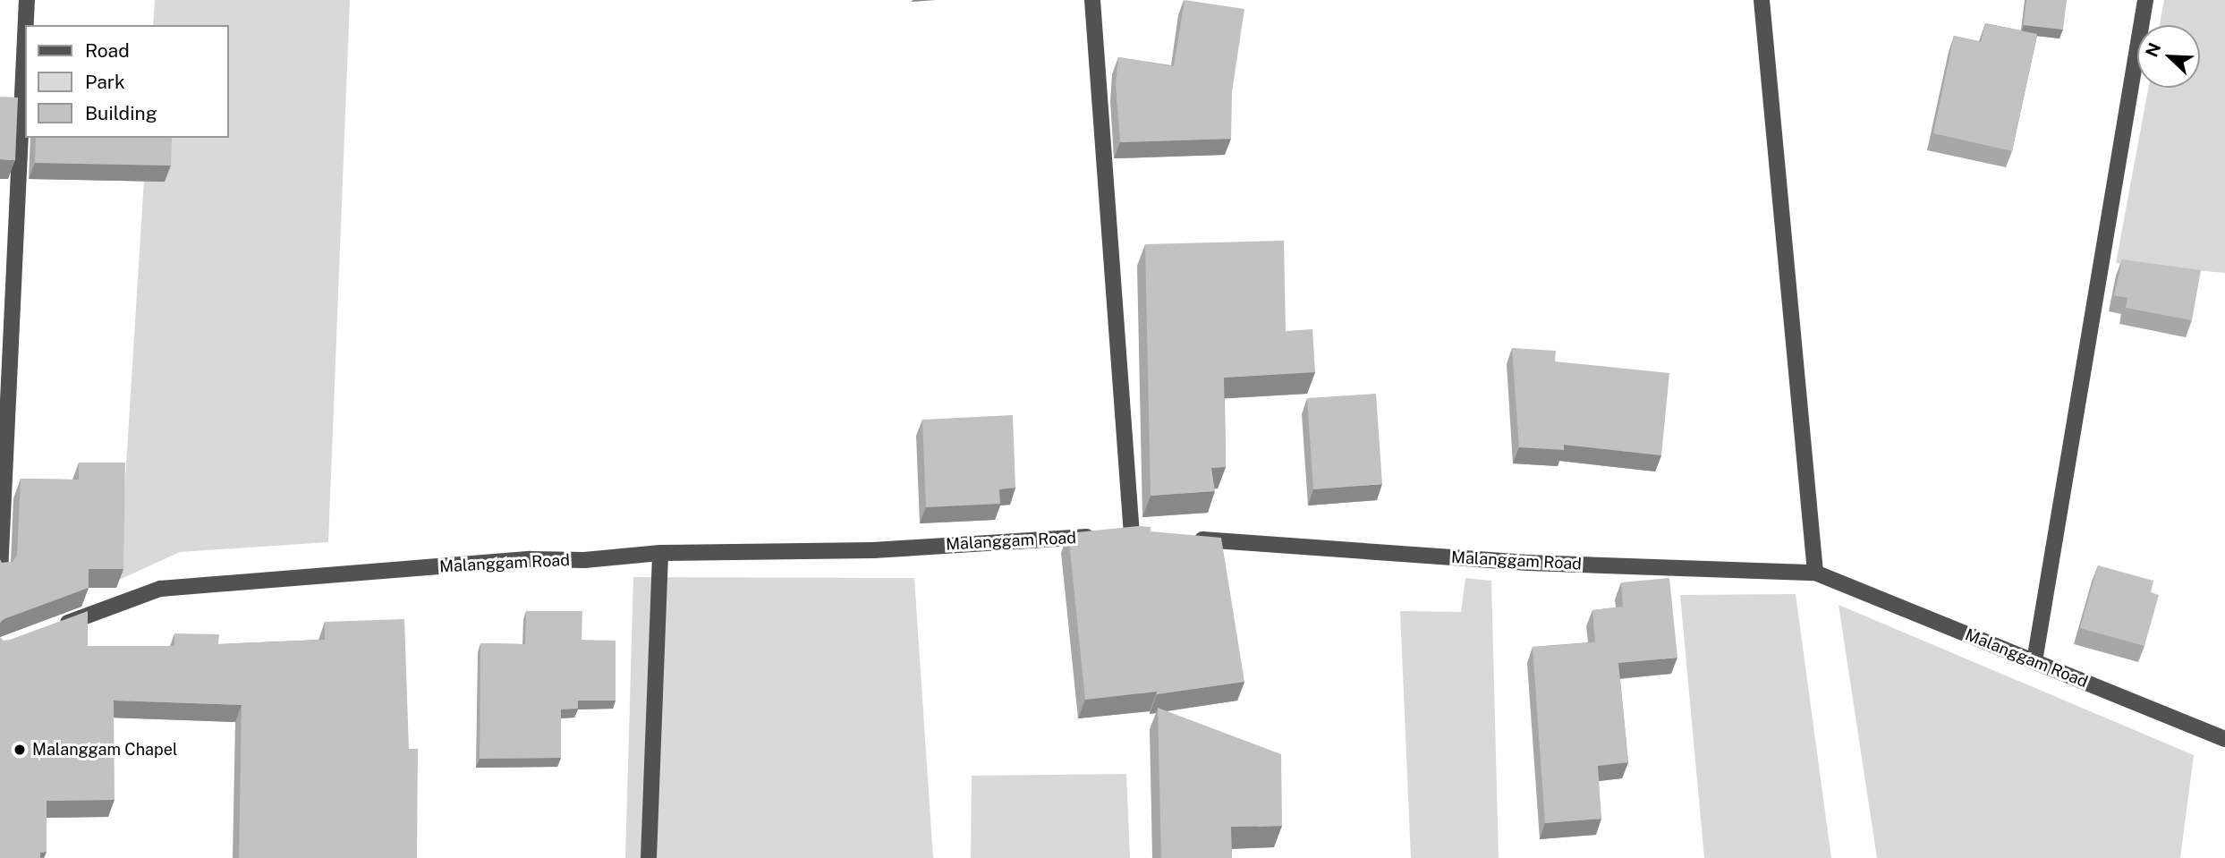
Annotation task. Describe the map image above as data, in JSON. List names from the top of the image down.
{
  "streets": {
    "street": ["Malanggam Road"]
  },
  "places": ["Malanggam Chapel"],
  "legend": ["Road", "Park", "Building"],
  "north": "top left"
}
